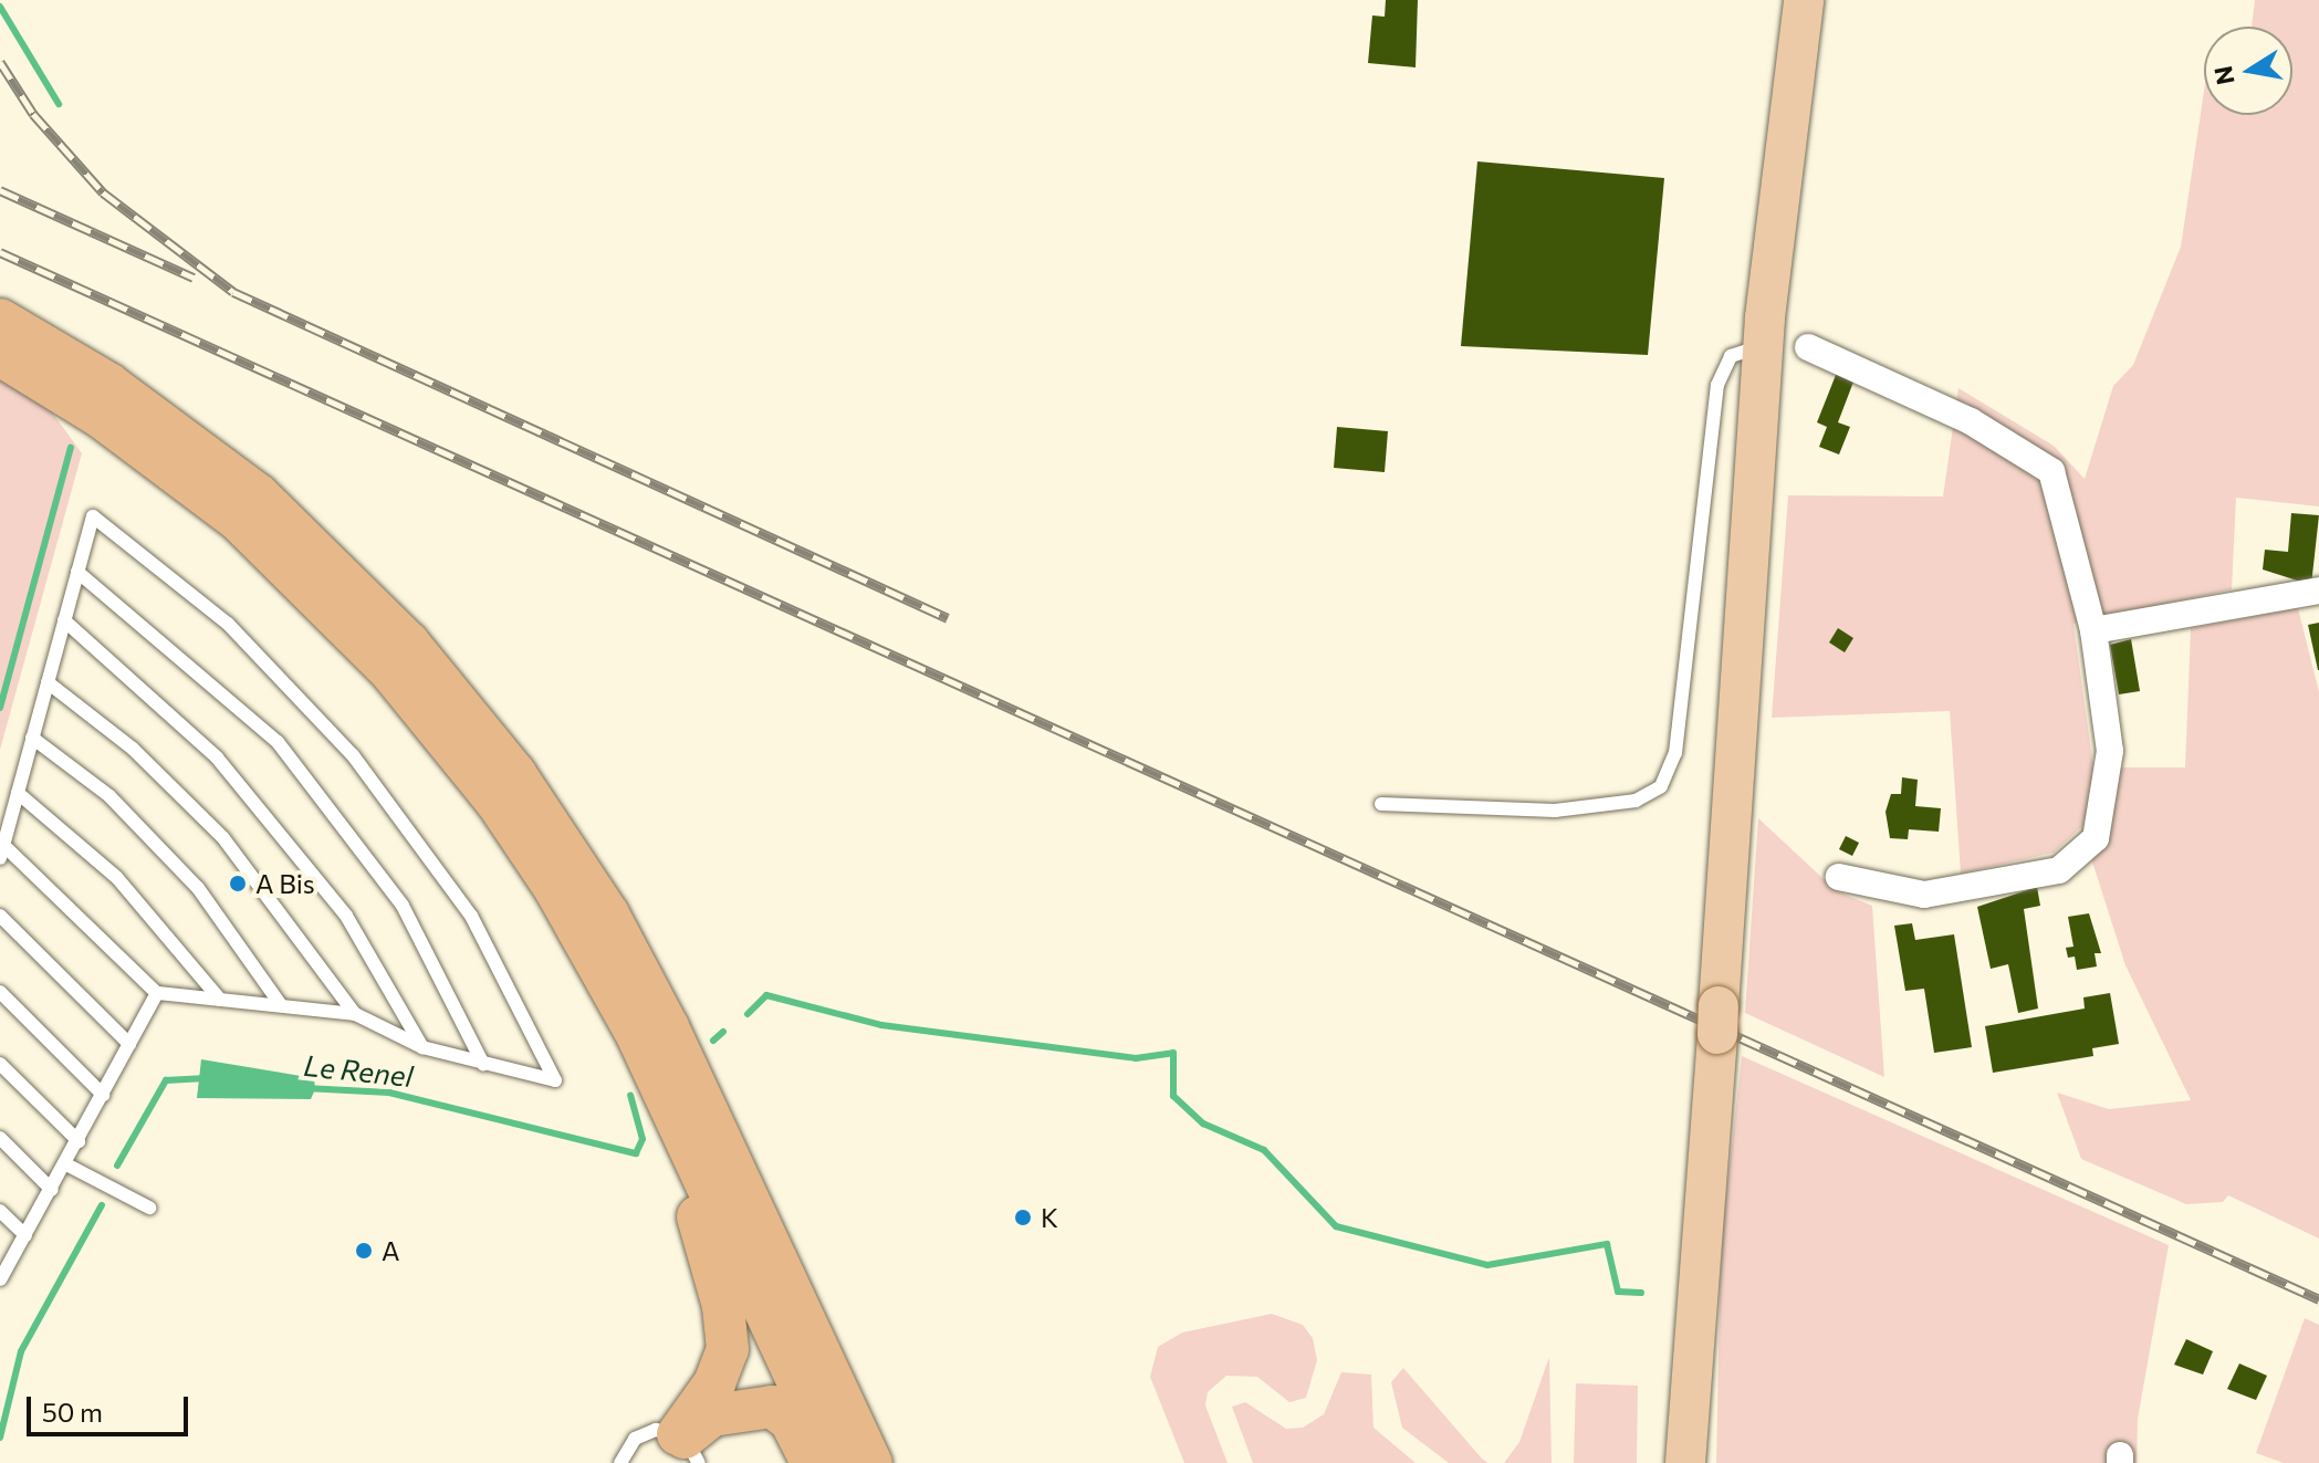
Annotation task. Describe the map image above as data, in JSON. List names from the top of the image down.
{
  "water": ["Le Renel"],
  "places": ["A Bis", "K", "A"],
  "scale_bar": "50 m",
  "north": "left"
}
